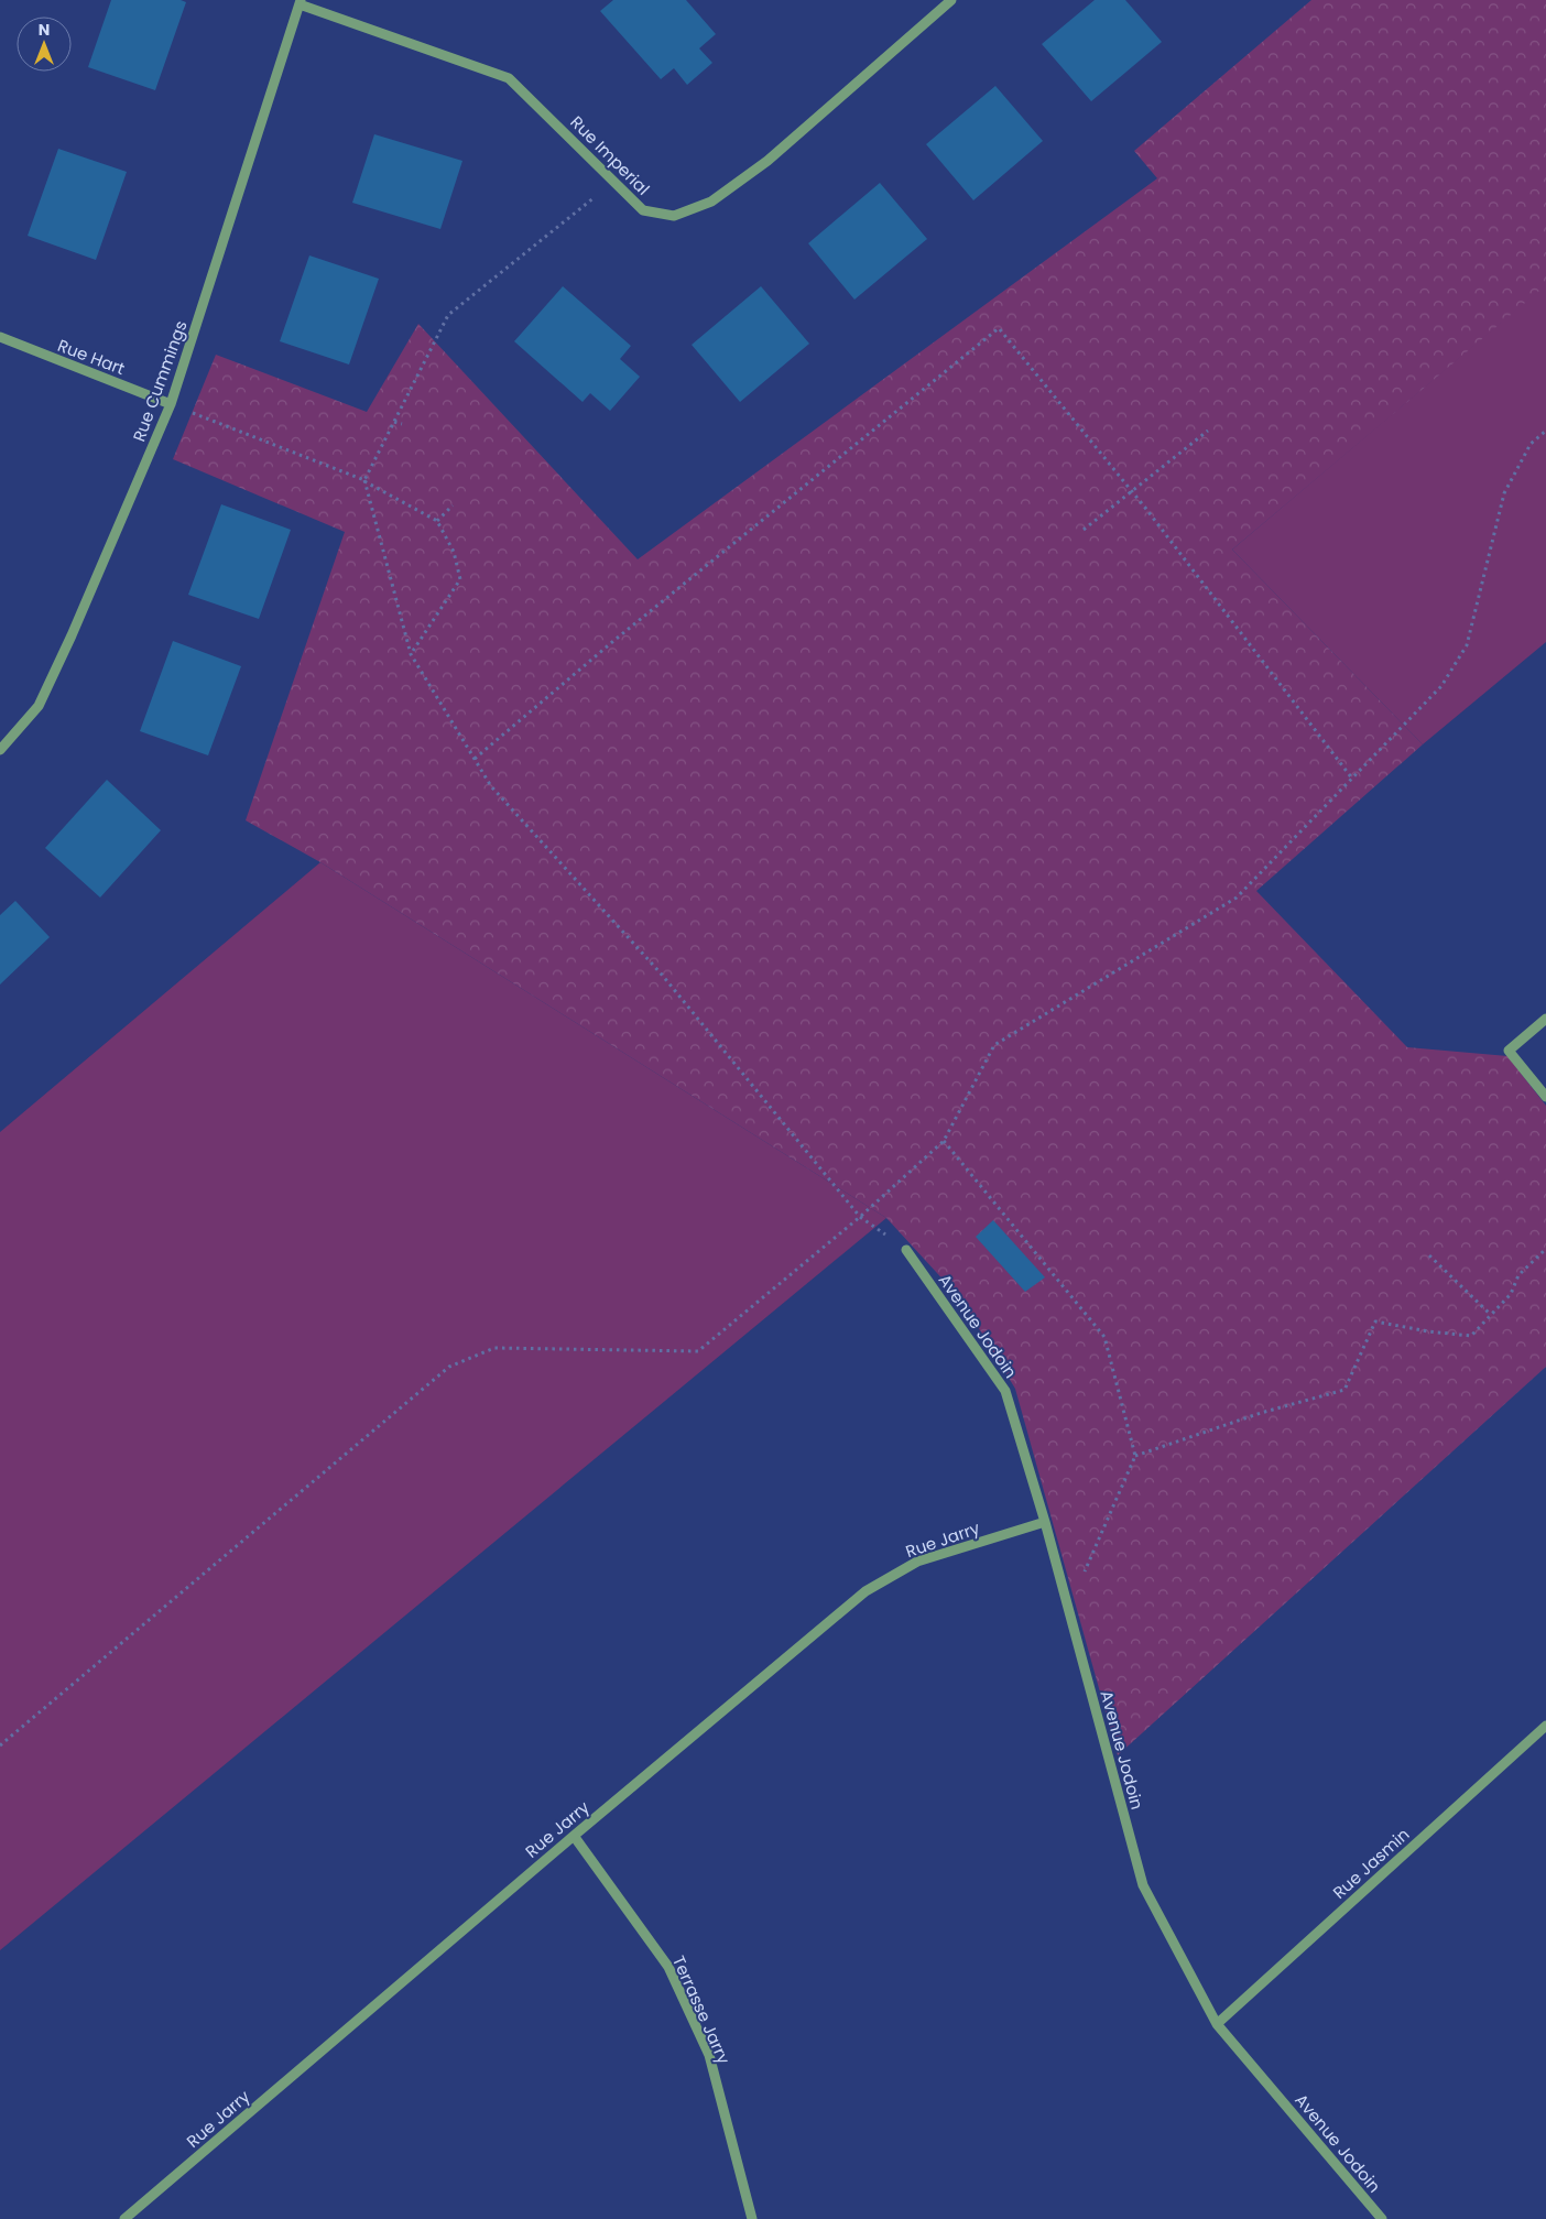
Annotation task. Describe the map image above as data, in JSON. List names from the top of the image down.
{
  "streets": {
    "street": [
      "Rue Imperial",
      "Rue Hart",
      "Rue Cummings",
      "Avenue Jodoin",
      "Rue Jarry",
      "Rue Jasmin",
      "Terrasse Jarry"
    ]
  },
  "crossings": [
    ["Rue Imperial", "Rue Cummings"],
    ["Rue Hart", "Rue Cummings"],
    ["Avenue Jodoin", "Rue Jarry"],
    ["Avenue Jodoin", "Rue Jasmin"],
    ["Rue Jarry", "Terrasse Jarry"]
  ],
  "north": "top"
}
